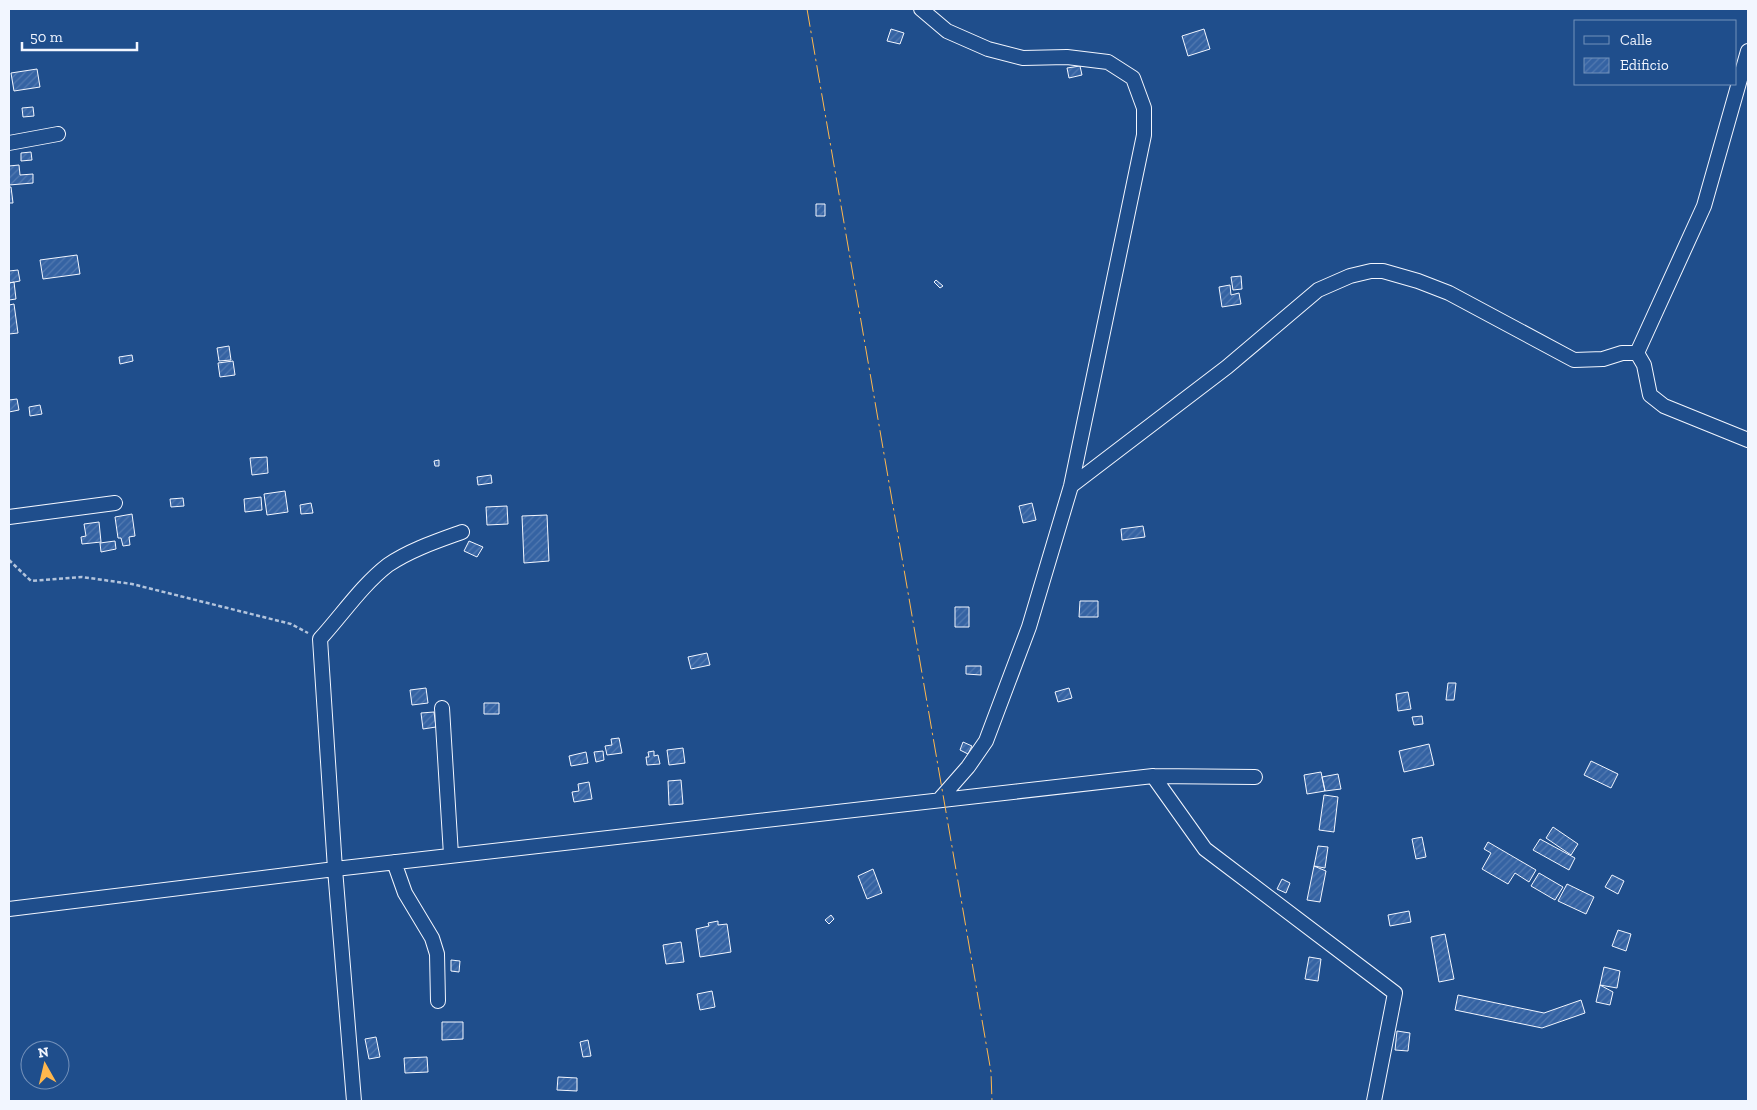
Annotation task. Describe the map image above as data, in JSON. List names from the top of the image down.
{
  "legend": ["Calle", "Edificio"],
  "scale_bar": "50 m",
  "north": "top"
}
